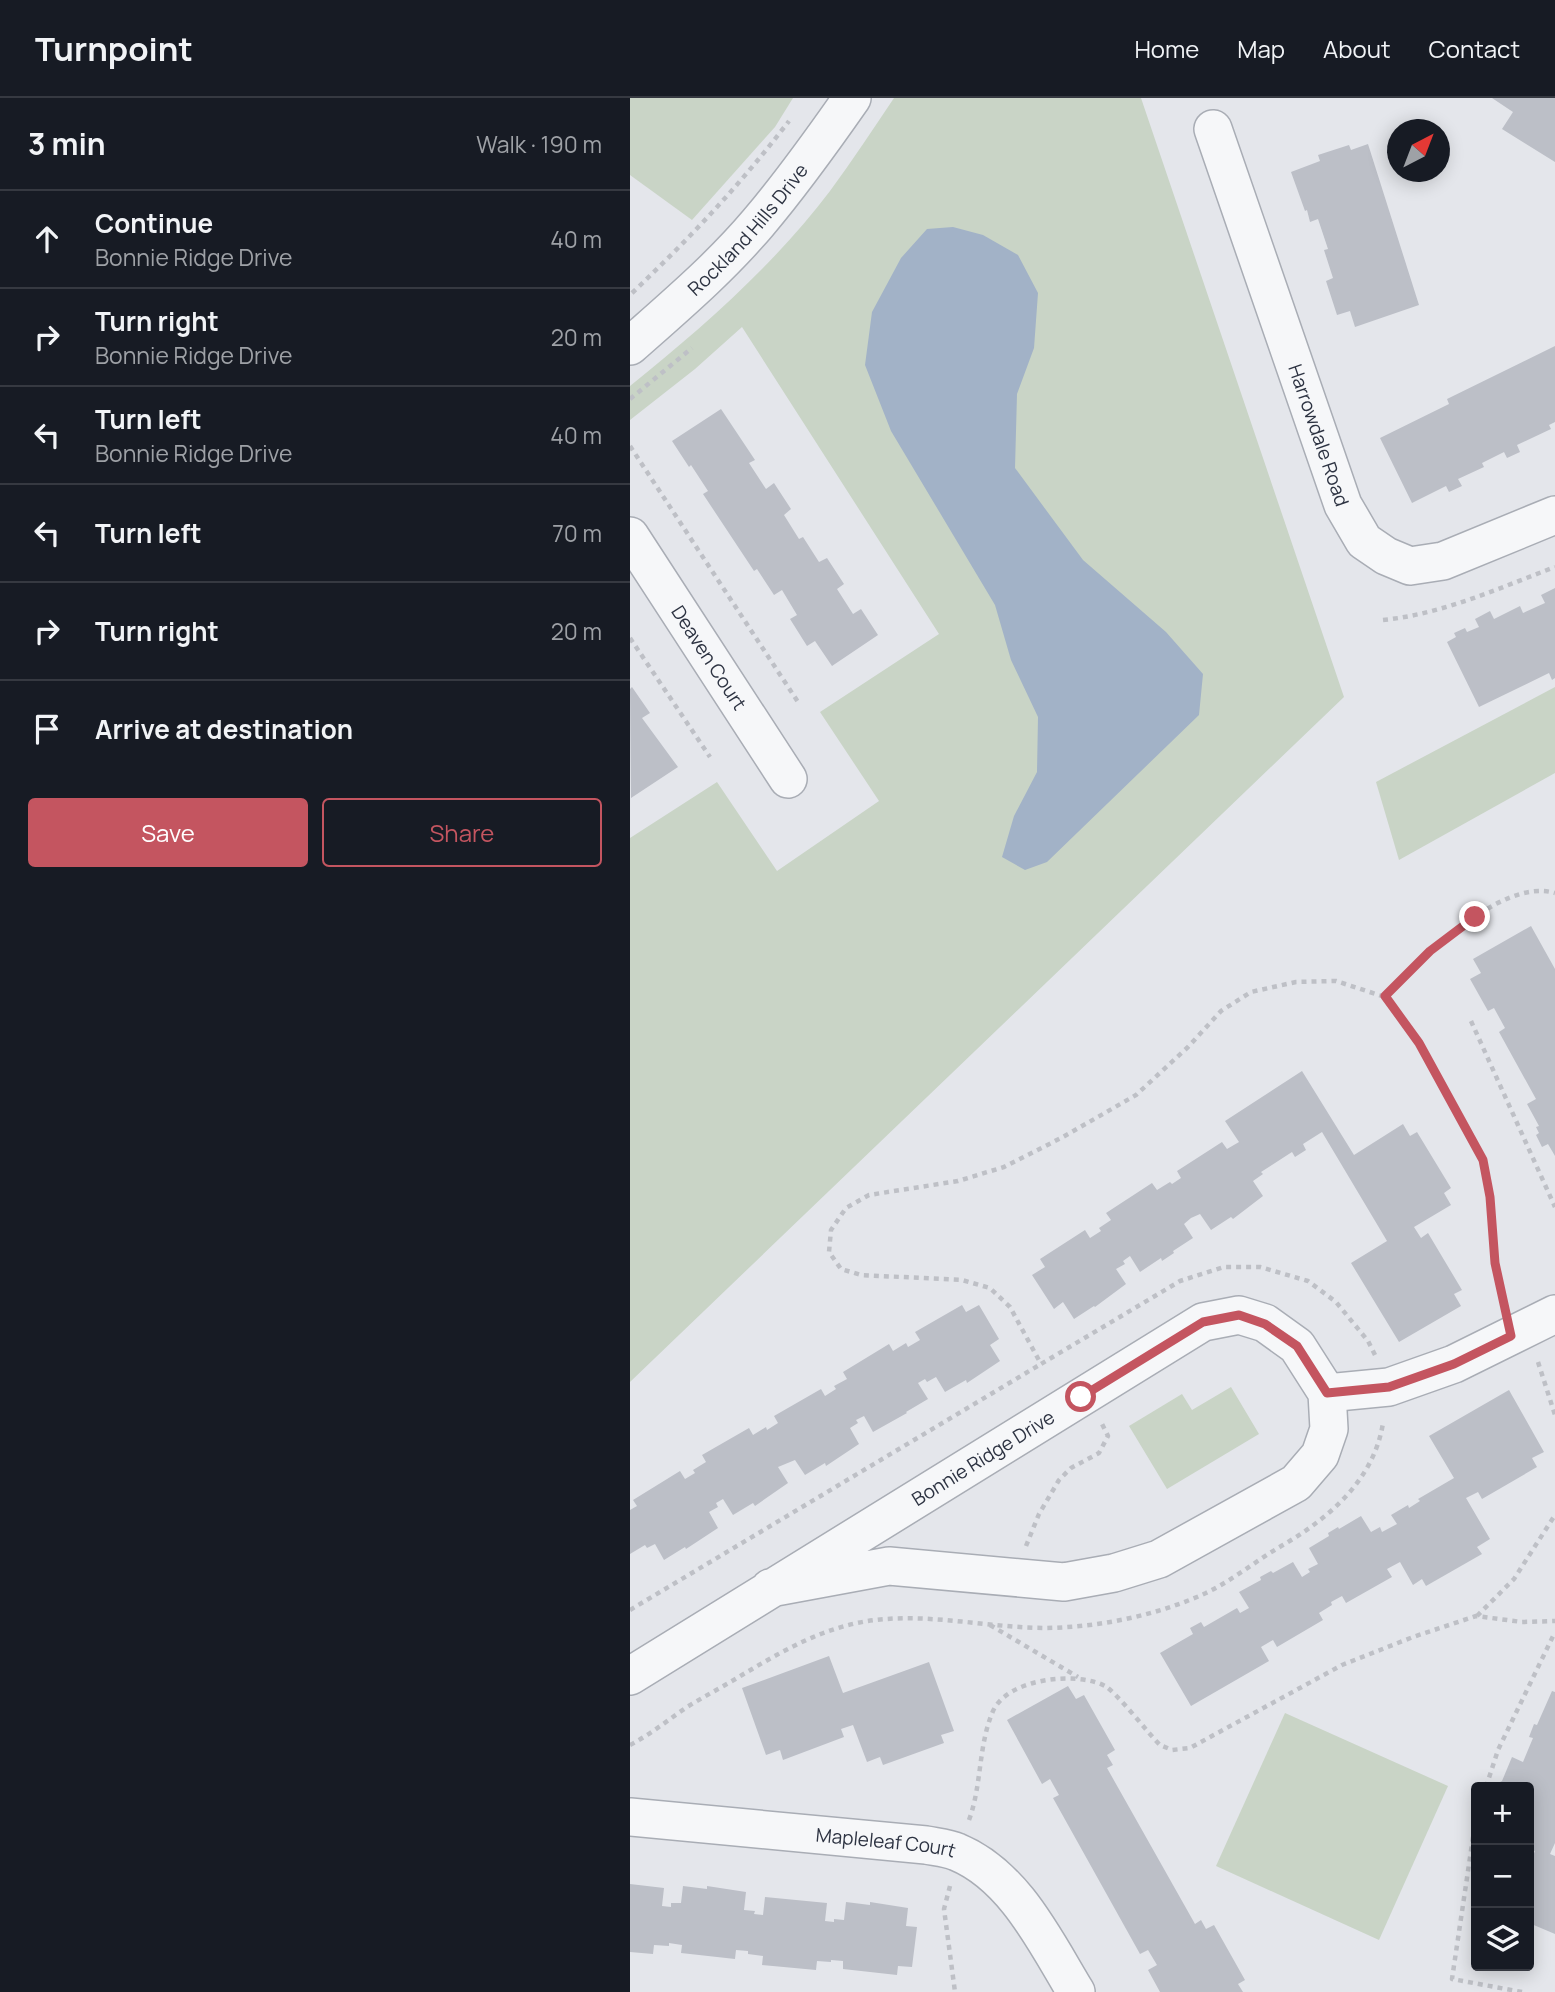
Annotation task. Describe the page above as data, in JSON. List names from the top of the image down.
{
  "streets": {
    "street": [
      "Rockland Hills Drive",
      "Harrowdale Road",
      "Deaven Court",
      "Bonnie Ridge Drive",
      "Mapleleaf Court"
    ]
  },
  "north": "top right",
  "page": {
    "header": "Turnpoint",
    "nav": [
      "Home",
      "Map",
      "About",
      "Contact"
    ],
    "heading": ["3 min", "Walk · 190 m"],
    "list": [
      ["Continue", "Bonnie Ridge Drive", "40 m"],
      ["Turn right", "Bonnie Ridge Drive", "20 m"],
      ["Turn left", "Bonnie Ridge Drive", "40 m"],
      ["Turn left", "70 m"],
      ["Turn right", "20 m"],
      "Arrive at destination"
    ],
    "buttons": ["Save", "Share"],
    "map_buttons": ["+", "−"]
  }
}
